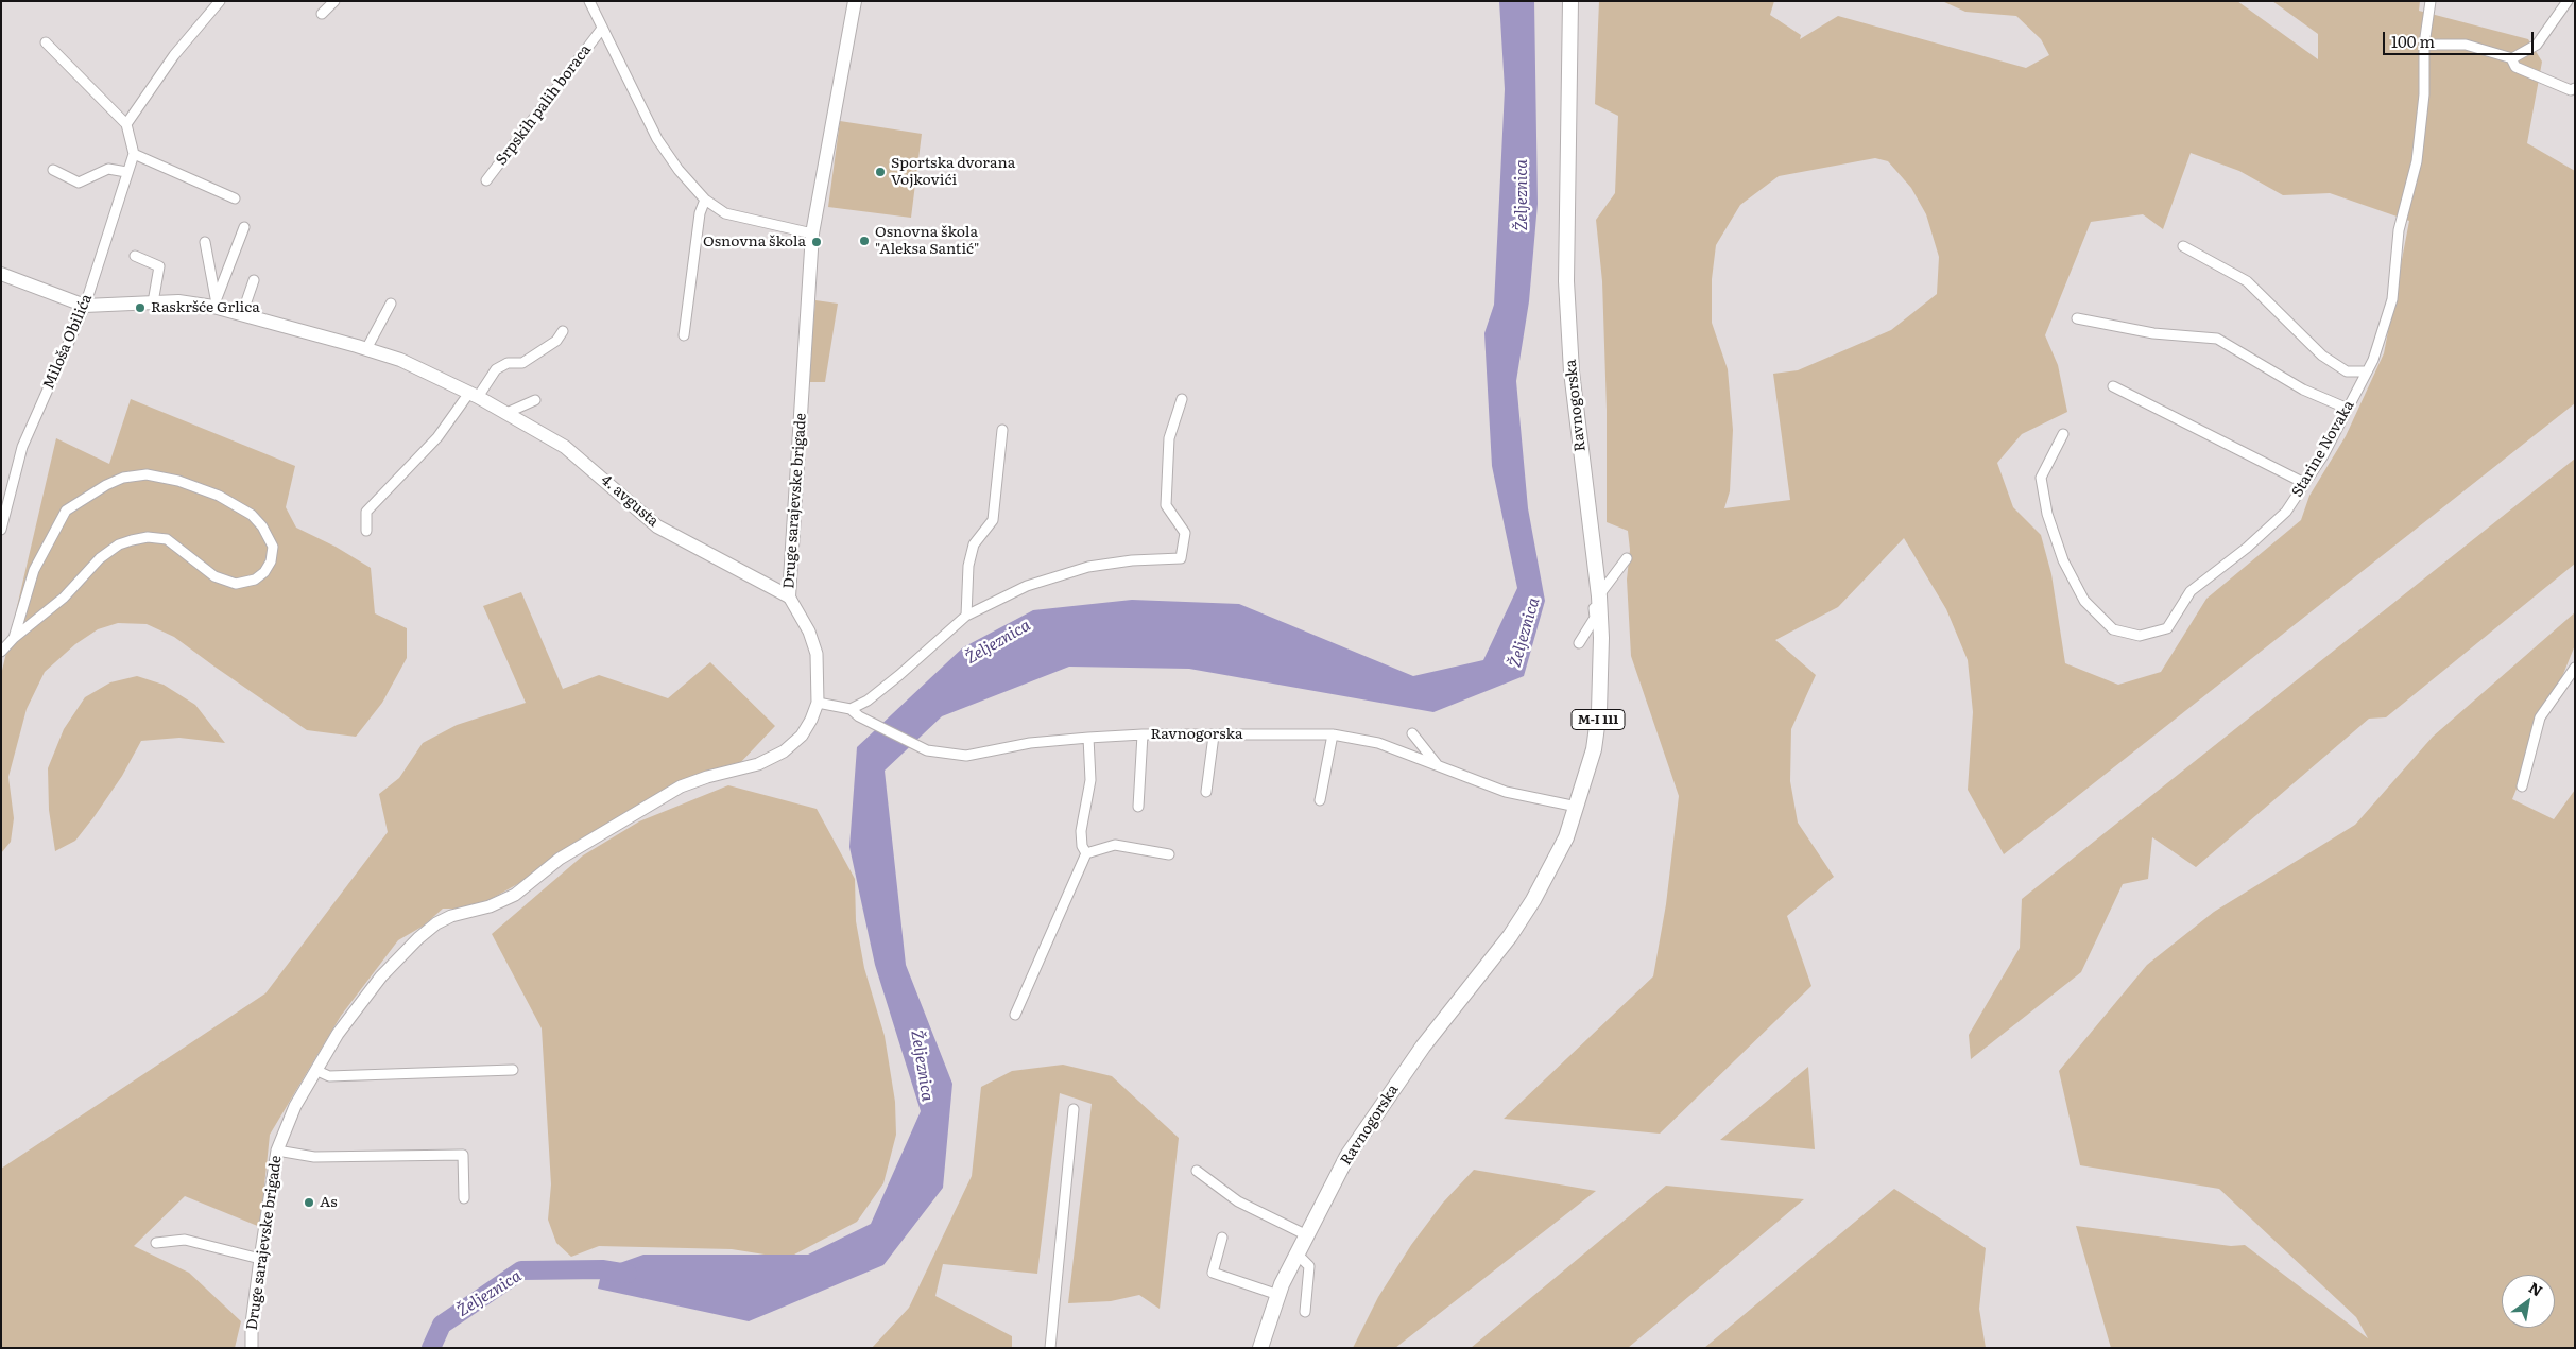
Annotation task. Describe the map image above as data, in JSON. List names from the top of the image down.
{
  "streets": {
    "main road": [
      "Ravnogorska",
      "4. avgusta",
      "Druge sarajevske brigade",
      "M-I 111"
    ],
    "street": ["Srpskih palih boraca", "Miloša Obilića", "Starine Novaka"]
  },
  "crossings": [
    ["Srpskih palih boraca", "Druge sarajevske brigade"],
    ["Miloša Obilića", "4. avgusta"],
    ["4. avgusta", "Druge sarajevske brigade"]
  ],
  "water": ["Željeznica"],
  "places": [
    "Sportska dvorana Vojkovići",
    "Osnovna škola \"Aleksa Santić\"",
    "Osnovna škola",
    "Raskršće Grlica",
    "As"
  ],
  "scale_bar": "100 m",
  "north": "top right"
}
